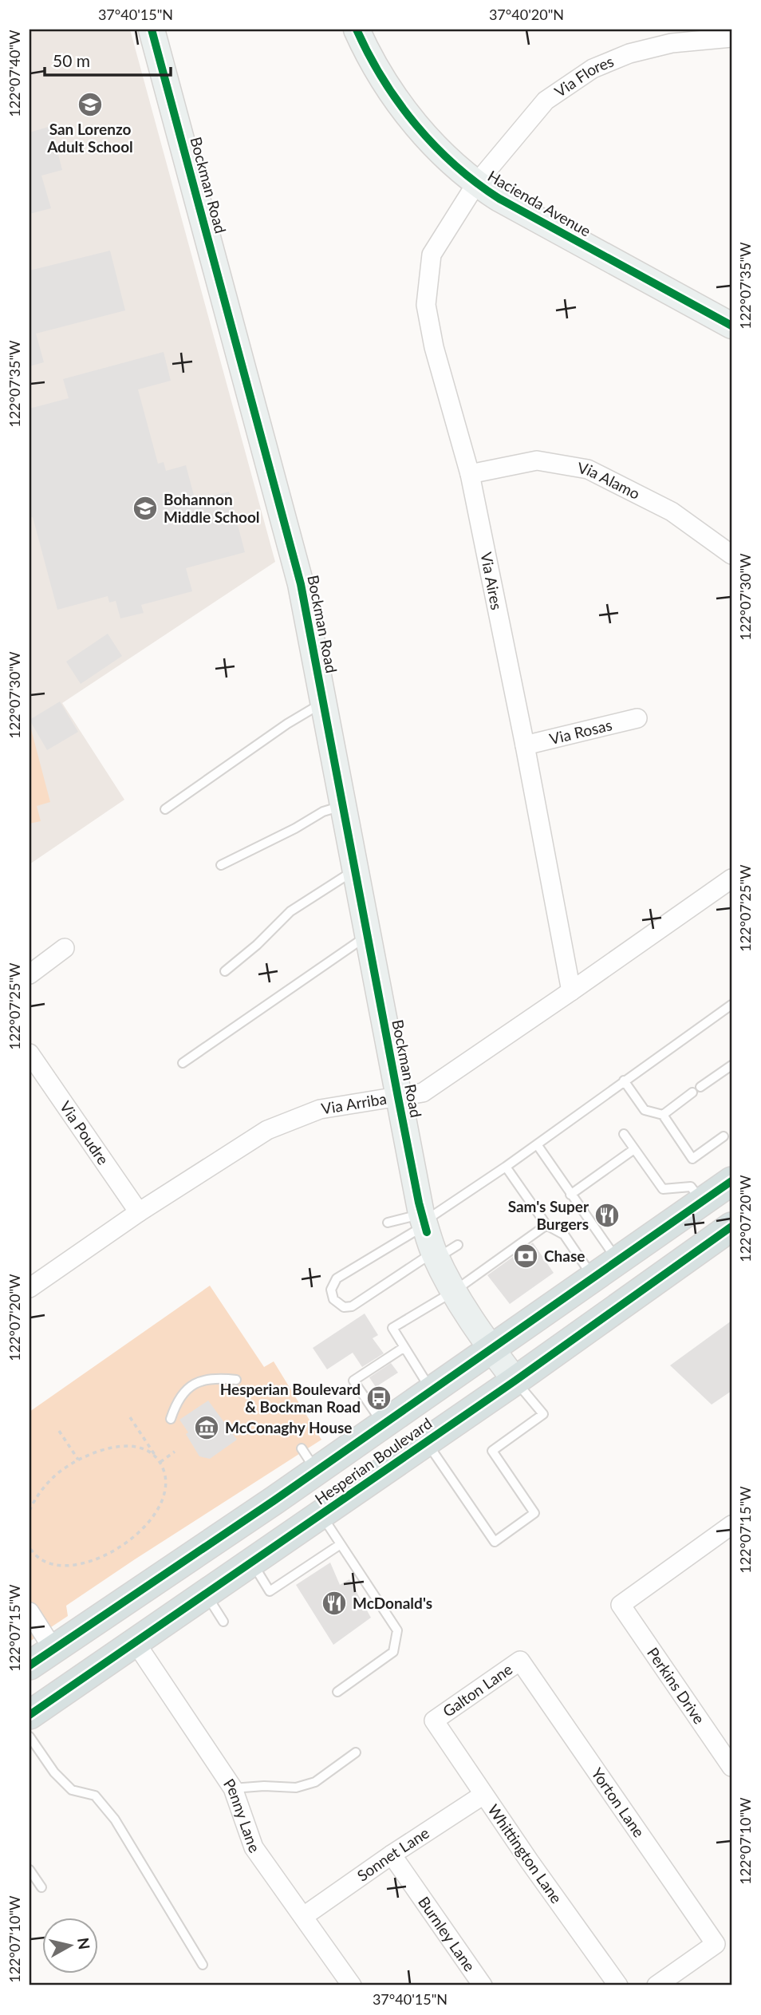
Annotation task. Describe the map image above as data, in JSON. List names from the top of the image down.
{
  "streets": {
    "main road": ["Hesperian Boulevard"],
    "street": [
      "Via Flores",
      "Bockman Road",
      "Hacienda Avenue",
      "Via Alamo",
      "Via Aires",
      "Via Rosas",
      "Via Arriba",
      "Via Poudre",
      "Perkins Drive",
      "Galton Lane",
      "Yorton Lane",
      "Penny Lane",
      "Whittington Lane",
      "Sonnet Lane",
      "Burnley Lane"
    ]
  },
  "crossings": [
    ["Via Flores", "Hacienda Avenue"],
    ["Via Flores", "Via Aires"],
    ["Bockman Road", "Via Arriba"],
    ["Bockman Road", "Hesperian Boulevard"],
    ["Hacienda Avenue", "Via Aires"],
    ["Via Alamo", "Via Aires"],
    ["Via Aires", "Via Rosas"],
    ["Via Aires", "Via Arriba"],
    ["Via Arriba", "Via Poudre"],
    ["Hesperian Boulevard", "Penny Lane"],
    ["Galton Lane", "Yorton Lane"],
    ["Galton Lane", "Whittington Lane"],
    ["Penny Lane", "Sonnet Lane"],
    ["Whittington Lane", "Sonnet Lane"],
    ["Sonnet Lane", "Burnley Lane"]
  ],
  "places": {
    "school or university": ["San Lorenzo Adult School", "Bohannon Middle School"],
    "restaurant": ["Sam's Super Burgers", "McDonald's"],
    "bank": ["Chase"],
    "bus stop": ["Hesperian Boulevard & Bockman Road"],
    "museum": ["McConaghy House"]
  },
  "scale_bar": "50 m",
  "north": "right",
  "coordinates": [
    "37°40'15\"N",
    "37°40'20\"N",
    "122°07'40\"W",
    "122°07'35\"W",
    "122°07'30\"W",
    "122°07'25\"W",
    "122°07'20\"W",
    "122°07'15\"W",
    "122°07'10\"W"
  ]
}
